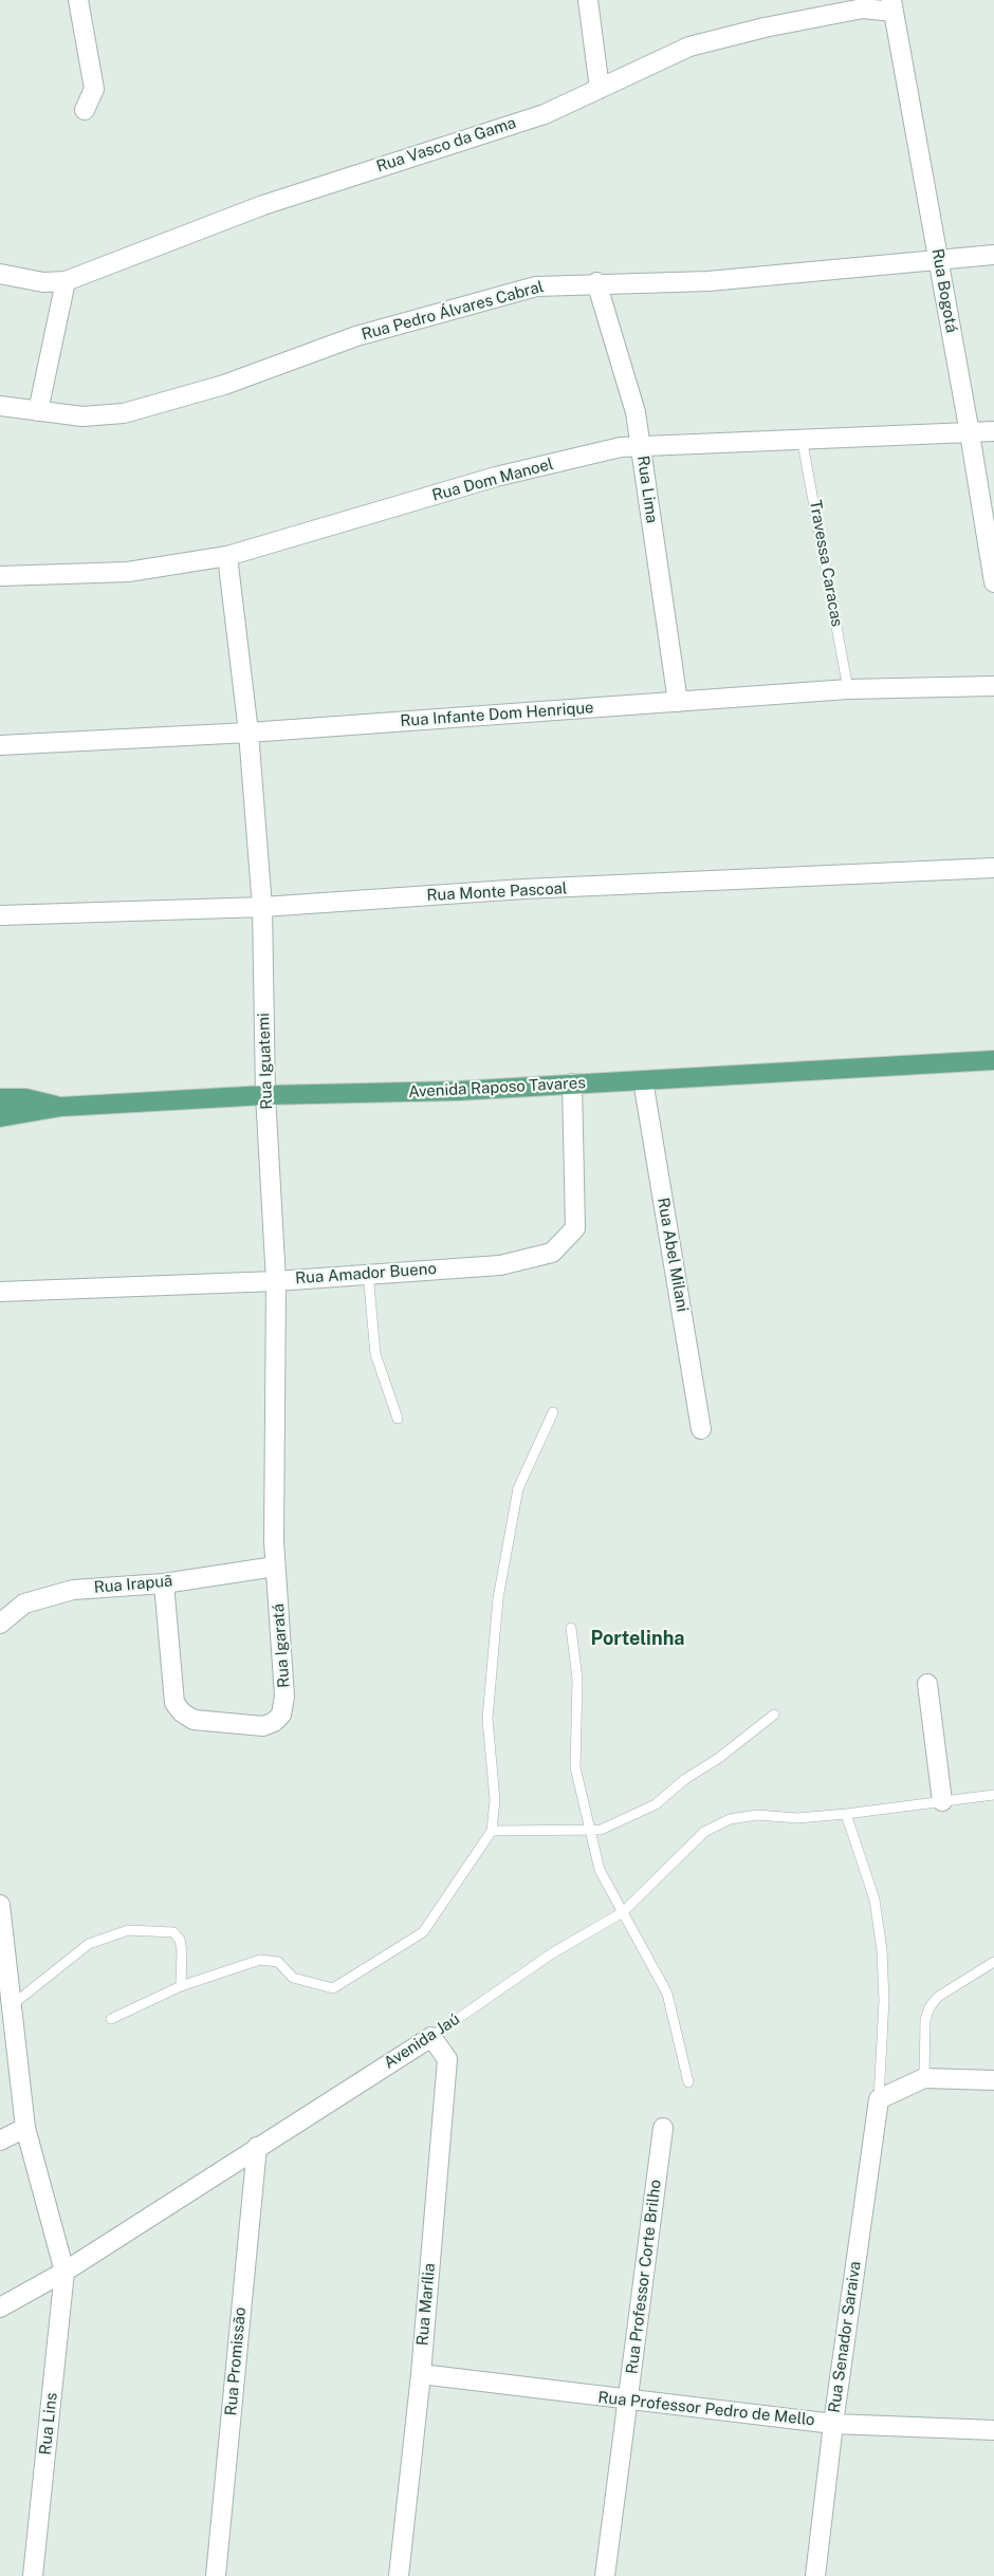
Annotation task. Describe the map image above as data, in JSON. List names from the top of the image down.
{
  "streets": {
    "main road": ["Avenida Raposo Tavares"],
    "street": [
      "Rua Vasco da Gama",
      "Rua Bogotá",
      "Rua Pedro Álvares Cabral",
      "Rua Dom Manoel",
      "Rua Lima",
      "Rua Infante Dom Henrique",
      "Rua Monte Pascoal",
      "Rua Iguatemi",
      "Rua Abel Milani",
      "Rua Amador Bueno",
      "Rua Irapuã",
      "Rua Igaratá",
      "Avenida Jaú",
      "Rua Professor Corte Brilho",
      "Rua Marília",
      "Rua Senador Saraiva",
      "Rua Promissão",
      "Rua Professor Pedro de Mello",
      "Rua Lins"
    ],
    "lane": ["Travessa Caracas"]
  },
  "crossings": [
    ["Rua Vasco da Gama", "Rua Bogotá"],
    ["Rua Bogotá", "Rua Pedro Álvares Cabral"],
    ["Rua Bogotá", "Rua Dom Manoel"],
    ["Rua Pedro Álvares Cabral", "Rua Lima"],
    ["Rua Dom Manoel", "Rua Lima"],
    ["Rua Dom Manoel", "Travessa Caracas"],
    ["Rua Dom Manoel", "Rua Iguatemi"],
    ["Rua Lima", "Rua Infante Dom Henrique"],
    ["Travessa Caracas", "Rua Infante Dom Henrique"],
    ["Rua Infante Dom Henrique", "Rua Iguatemi"],
    ["Rua Monte Pascoal", "Rua Iguatemi"],
    ["Rua Iguatemi", "Avenida Raposo Tavares"],
    ["Rua Iguatemi", "Rua Amador Bueno"],
    ["Rua Iguatemi", "Rua Irapuã"],
    ["Rua Iguatemi", "Rua Igaratá"],
    ["Avenida Raposo Tavares", "Rua Abel Milani"],
    ["Avenida Raposo Tavares", "Rua Amador Bueno"],
    ["Rua Irapuã", "Rua Igaratá"],
    ["Avenida Jaú", "Rua Marília"],
    ["Avenida Jaú", "Rua Senador Saraiva"],
    ["Avenida Jaú", "Rua Promissão"],
    ["Avenida Jaú", "Rua Lins"],
    ["Rua Professor Corte Brilho", "Rua Professor Pedro de Mello"],
    ["Rua Marília", "Rua Professor Pedro de Mello"],
    ["Rua Senador Saraiva", "Rua Professor Pedro de Mello"]
  ],
  "districts": ["Portelinha"]
}
